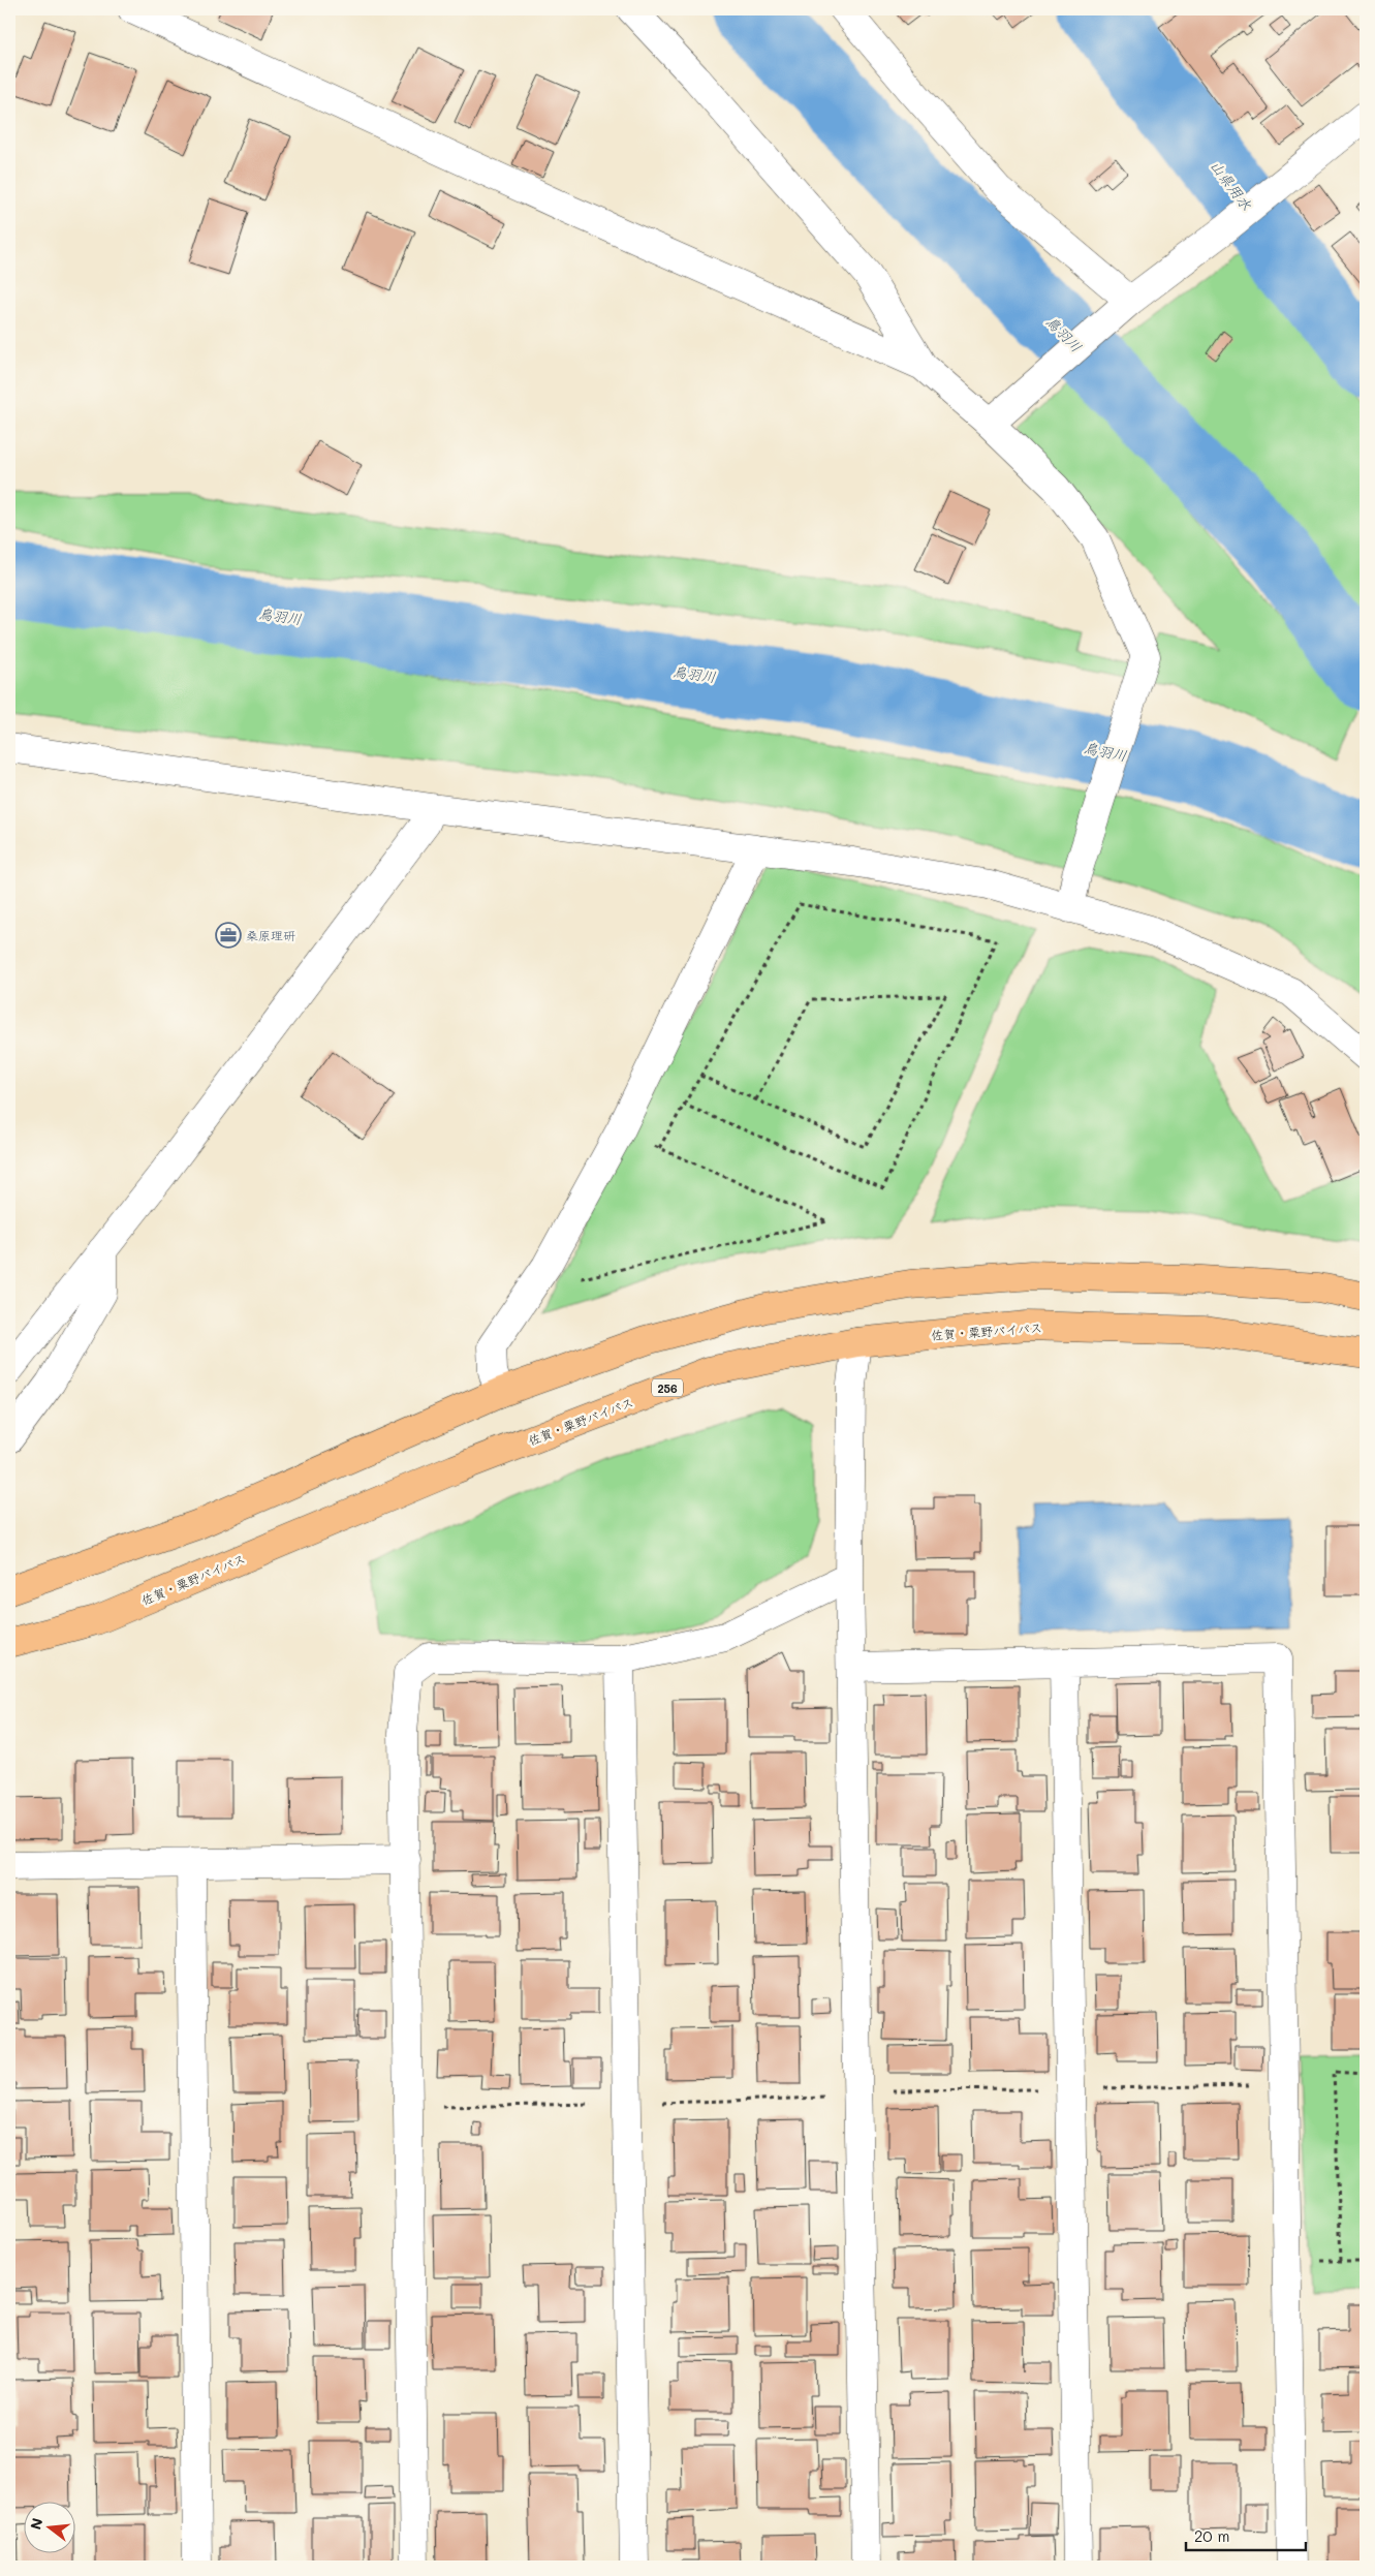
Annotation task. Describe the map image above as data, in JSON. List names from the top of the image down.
{
  "streets": {
    "highway": ["佐賀・粟野バイパス", "256"]
  },
  "water": ["山県用水", "鳥羽川"],
  "places": {
    "office": ["桑原理研"]
  },
  "scale_bar": "20 m",
  "north": "left"
}
